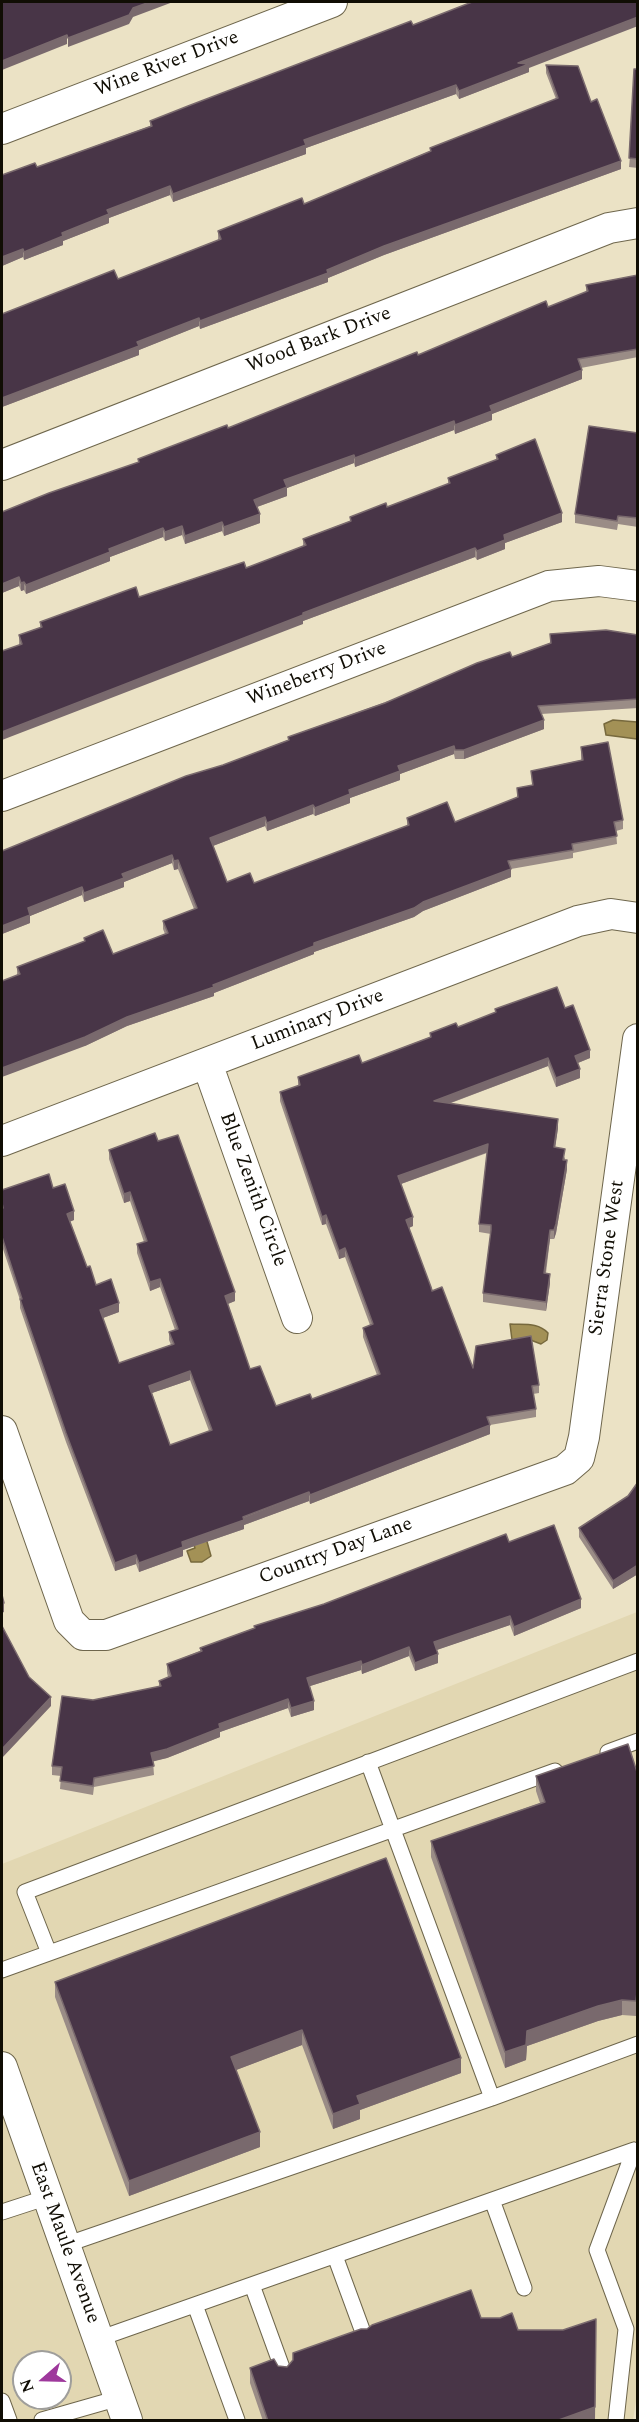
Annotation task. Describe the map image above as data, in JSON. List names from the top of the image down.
{
  "streets": {
    "street": [
      "Wine River Drive",
      "Wood Bark Drive",
      "Wineberry Drive",
      "Luminary Drive",
      "Blue Zenith Circle",
      "Sierra Stone West",
      "Country Day Lane",
      "East Maule Avenue"
    ]
  },
  "crossings": [
    ["Luminary Drive", "Blue Zenith Circle"],
    ["Sierra Stone West", "Country Day Lane"]
  ],
  "north": "left"
}
